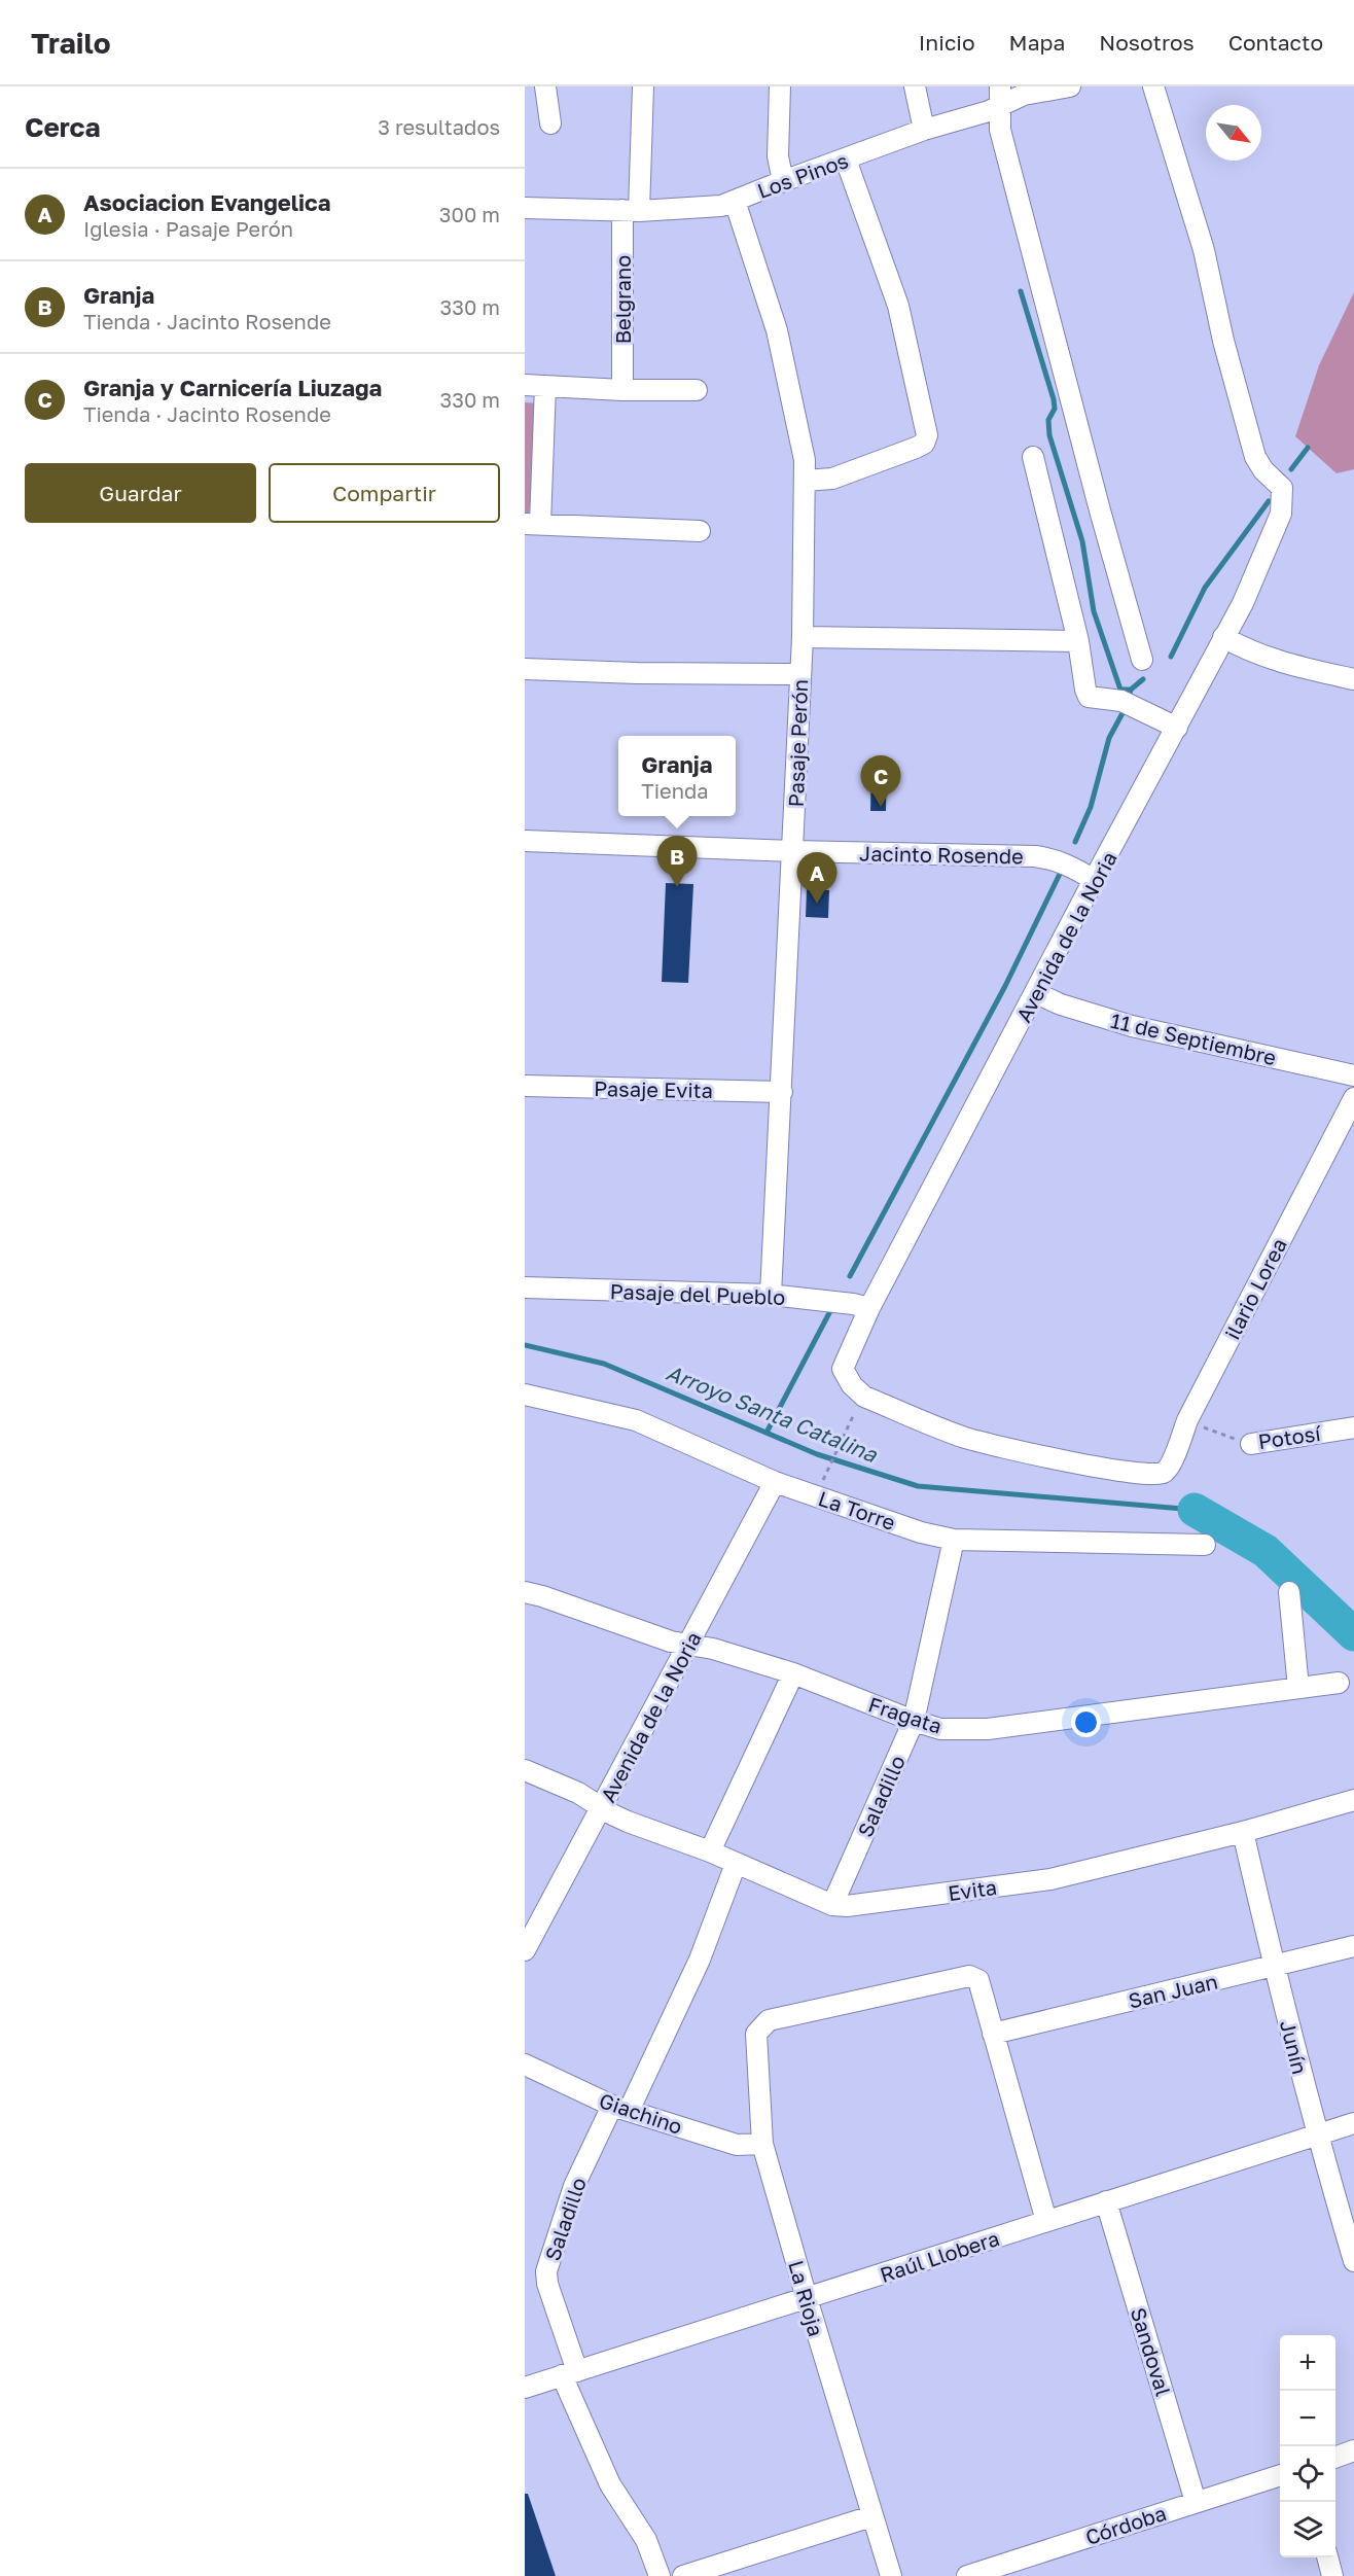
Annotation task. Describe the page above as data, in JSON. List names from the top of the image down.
{
  "streets": {
    "street": [
      "Los Pinos",
      "Belgrano",
      "Pasaje Perón",
      "Jacinto Rosende",
      "Avenida de la Noria",
      "11 de Septiembre",
      "Pasaje Evita",
      "ilario Lorea",
      "Pasaje del Pueblo",
      "Potosí",
      "La Torre",
      "Fragata",
      "Saladillo",
      "Evita",
      "San Juan",
      "Junín",
      "Giachino",
      "Raúl Llobera",
      "La Rioja",
      "Sandoval",
      "Córdoba"
    ]
  },
  "crossings": [
    ["Los Pinos", "Belgrano"],
    ["Los Pinos", "Pasaje Perón"],
    ["Pasaje Perón", "Jacinto Rosende"],
    ["Pasaje Perón", "Pasaje Evita"],
    ["Pasaje Perón", "Pasaje del Pueblo"],
    ["Jacinto Rosende", "Avenida de la Noria"],
    ["Avenida de la Noria", "11 de Septiembre"],
    ["Avenida de la Noria", "ilario Lorea"],
    ["Avenida de la Noria", "Pasaje del Pueblo"],
    ["Avenida de la Noria", "La Torre"],
    ["Avenida de la Noria", "Fragata"],
    ["Avenida de la Noria", "Evita"],
    ["La Torre", "Saladillo"],
    ["Fragata", "Saladillo"],
    ["Saladillo", "Evita"],
    ["Saladillo", "Giachino"],
    ["Saladillo", "Raúl Llobera"],
    ["Evita", "Junín"],
    ["San Juan", "Junín"],
    ["San Juan", "La Rioja"],
    ["Junín", "Raúl Llobera"],
    ["Giachino", "La Rioja"],
    ["Raúl Llobera", "La Rioja"],
    ["Raúl Llobera", "Sandoval"],
    ["Sandoval", "Córdoba"]
  ],
  "water": ["Arroyo Santa Catalina"],
  "north": "bottom right",
  "page": {
    "header": "Trailo",
    "nav": [
      "Inicio",
      "Mapa",
      "Nosotros",
      "Contacto"
    ],
    "heading": ["Cerca", "3 resultados"],
    "list": [
      {
        "mark": "A",
        "name": "Asociacion Evangelica",
        "note": "Iglesia · Pasaje Perón",
        "value": "300 m"
      },
      {
        "mark": "B",
        "name": "Granja",
        "note": "Tienda · Jacinto Rosende",
        "value": "330 m"
      },
      {
        "mark": "C",
        "name": "Granja y Carnicería Liuzaga",
        "note": "Tienda · Jacinto Rosende",
        "value": "330 m"
      }
    ],
    "buttons": ["Guardar", "Compartir"],
    "popup": ["Granja", "Tienda"],
    "pins": ["C", "B", "A"],
    "map_buttons": ["+", "−"]
  }
}
